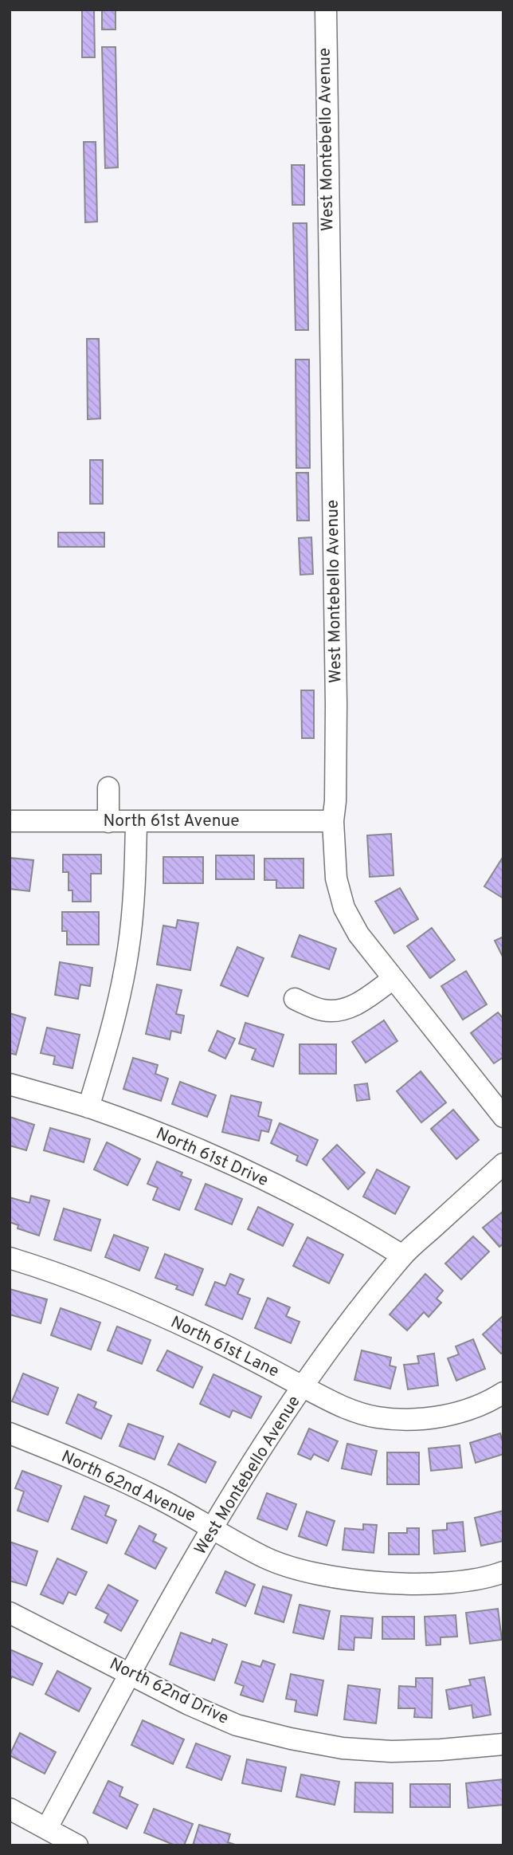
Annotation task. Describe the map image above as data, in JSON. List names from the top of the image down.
{
  "streets": {
    "street": [
      "West Montebello Avenue",
      "North 61st Avenue",
      "North 61st Drive",
      "North 61st Lane",
      "North 62nd Avenue",
      "North 62nd Drive"
    ]
  },
  "crossings": [
    ["West Montebello Avenue", "North 61st Avenue"],
    ["West Montebello Avenue", "North 61st Drive"],
    ["West Montebello Avenue", "North 61st Lane"],
    ["West Montebello Avenue", "North 62nd Avenue"],
    ["West Montebello Avenue", "North 62nd Drive"]
  ]
}
